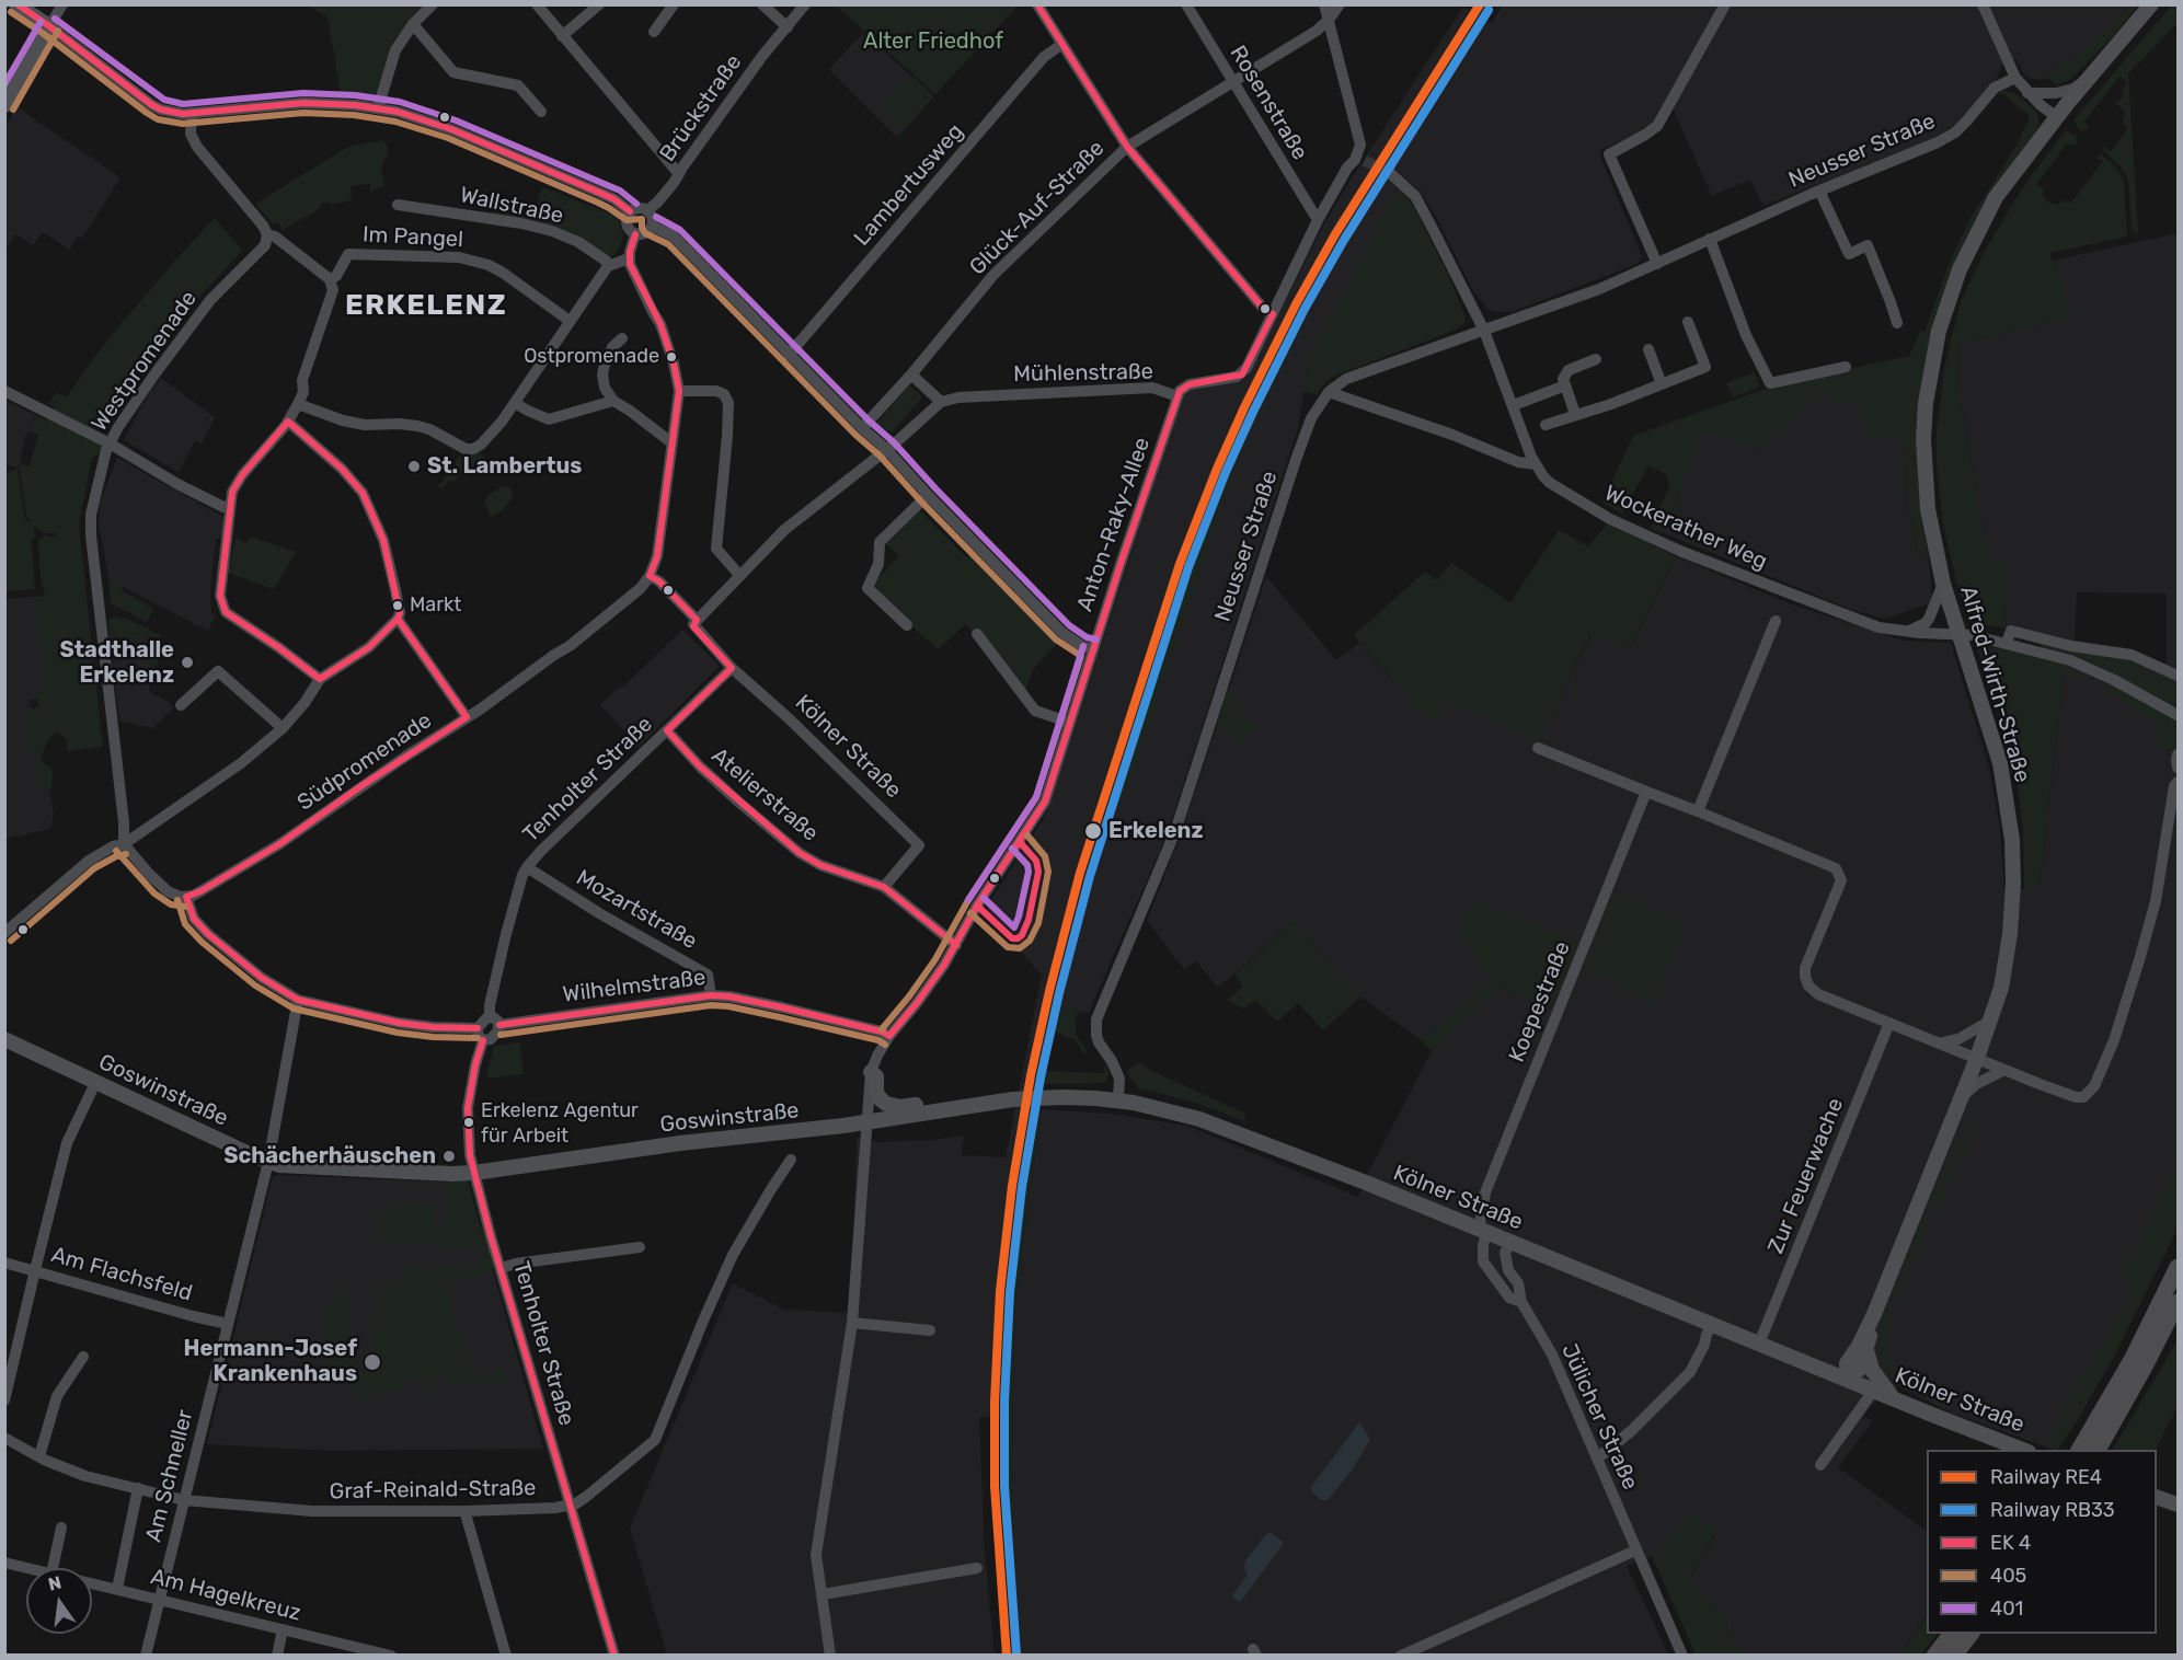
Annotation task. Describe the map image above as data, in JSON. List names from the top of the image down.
{
  "streets": {
    "main road": ["Alfred-Wirth-Straße", "Kölner Straße", "Goswinstraße"],
    "street": [
      "Rosenstraße",
      "Brückstraße",
      "Neusser Straße",
      "Lambertusweg",
      "Wallstraße",
      "Glück-Auf-Straße",
      "Im Pangel",
      "Westpromenade",
      "Mühlenstraße",
      "Anton-Raky-Allee",
      "Wockerather Weg",
      "Südpromenade",
      "Tenholter Straße",
      "Atelierstraße",
      "Mozartstraße",
      "Wilhelmstraße",
      "Koepestraße",
      "Zur Feuerwache",
      "Am Flachsfeld",
      "Jülicher Straße",
      "Am Schneller",
      "Graf-Reinald-Straße",
      "Am Hagelkreuz"
    ]
  },
  "crossings": [
    ["Rosenstraße", "Glück-Auf-Straße"],
    ["Rosenstraße", "Mühlenstraße"],
    ["Neusser Straße", "Kölner Straße"],
    ["Glück-Auf-Straße", "Mühlenstraße"],
    ["Mühlenstraße", "Anton-Raky-Allee"],
    ["Anton-Raky-Allee", "Wilhelmstraße"],
    ["Wockerather Weg", "Alfred-Wirth-Straße"],
    ["Alfred-Wirth-Straße", "Kölner Straße"],
    ["Kölner Straße", "Südpromenade"],
    ["Kölner Straße", "Tenholter Straße"],
    ["Kölner Straße", "Atelierstraße"],
    ["Kölner Straße", "Koepestraße"],
    ["Kölner Straße", "Goswinstraße"],
    ["Kölner Straße", "Zur Feuerwache"],
    ["Kölner Straße", "Jülicher Straße"],
    ["Tenholter Straße", "Atelierstraße"],
    ["Tenholter Straße", "Mozartstraße"],
    ["Tenholter Straße", "Wilhelmstraße"],
    ["Tenholter Straße", "Goswinstraße"],
    ["Tenholter Straße", "Graf-Reinald-Straße"],
    ["Mozartstraße", "Wilhelmstraße"],
    ["Koepestraße", "Jülicher Straße"],
    ["Goswinstraße", "Am Schneller"],
    ["Am Flachsfeld", "Am Schneller"],
    ["Am Schneller", "Graf-Reinald-Straße"],
    ["Am Schneller", "Am Hagelkreuz"]
  ],
  "districts": ["ERKELENZ"],
  "parks": ["Alter Friedhof"],
  "places": [
    "Ostpromenade",
    "St. Lambertus",
    "Markt",
    "Stadthalle Erkelenz",
    "Erkelenz",
    "Erkelenz Agentur für Arbeit",
    "Schächerhäuschen",
    "Hermann-Josef Krankenhaus"
  ],
  "lines": [
    "rail line RE4",
    "rail line RB33",
    "transit line 405",
    "transit line 401"
  ],
  "legend": [
    "Railway RE4",
    "Railway RB33",
    "EK 4",
    "405",
    "401"
  ],
  "north": "top"
}
